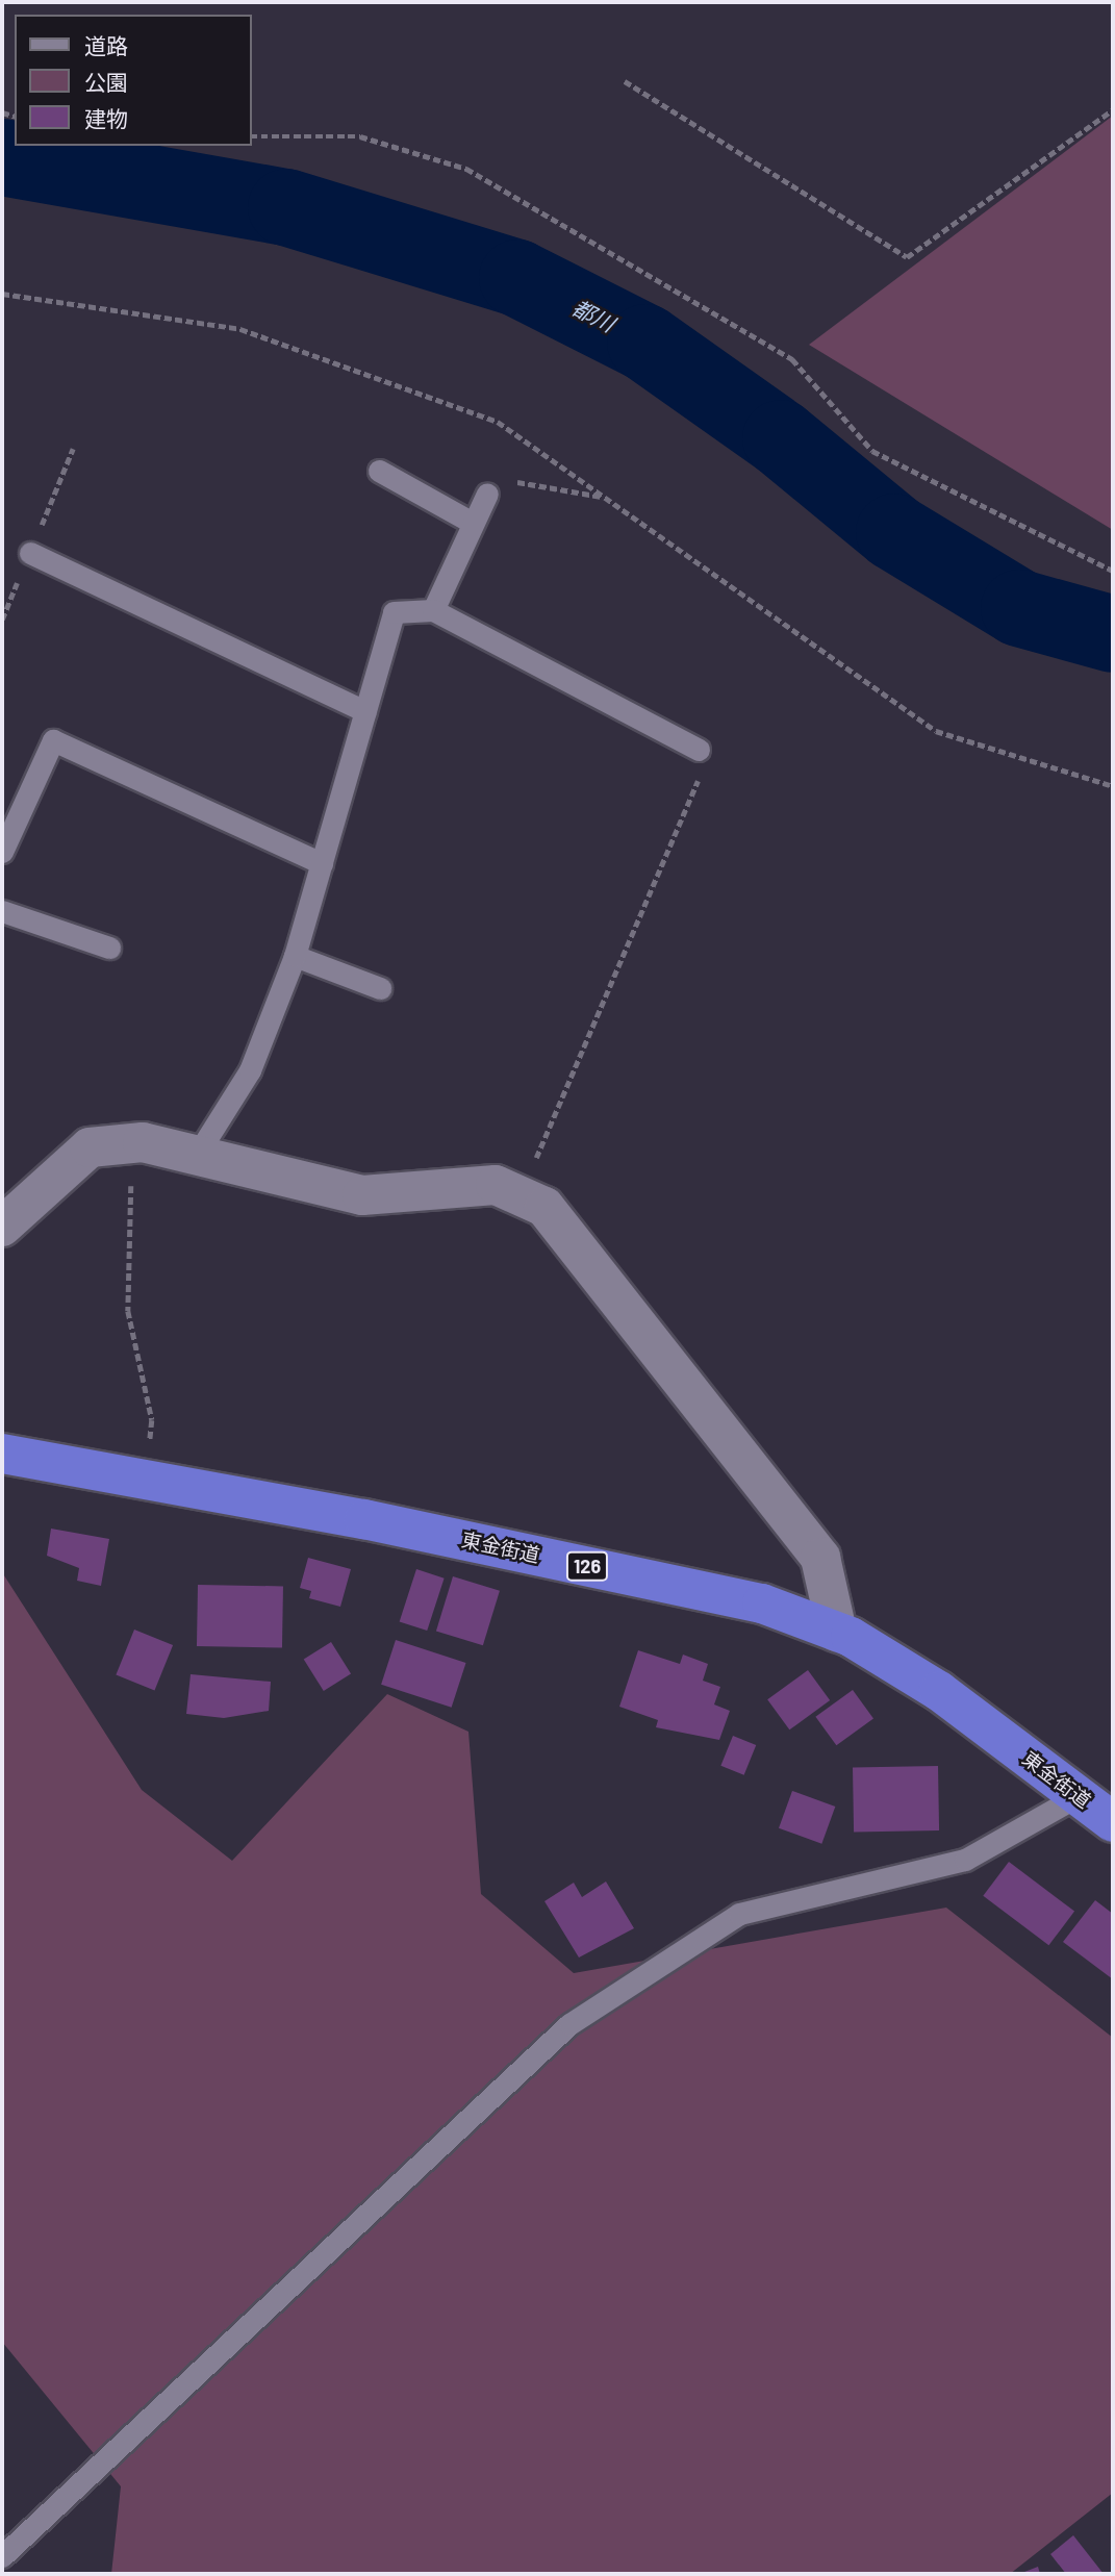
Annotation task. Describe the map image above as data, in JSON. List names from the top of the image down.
{
  "streets": {
    "highway": ["東金街道", "126"]
  },
  "water": ["都川"],
  "legend": ["道路", "公園", "建物"]
}
